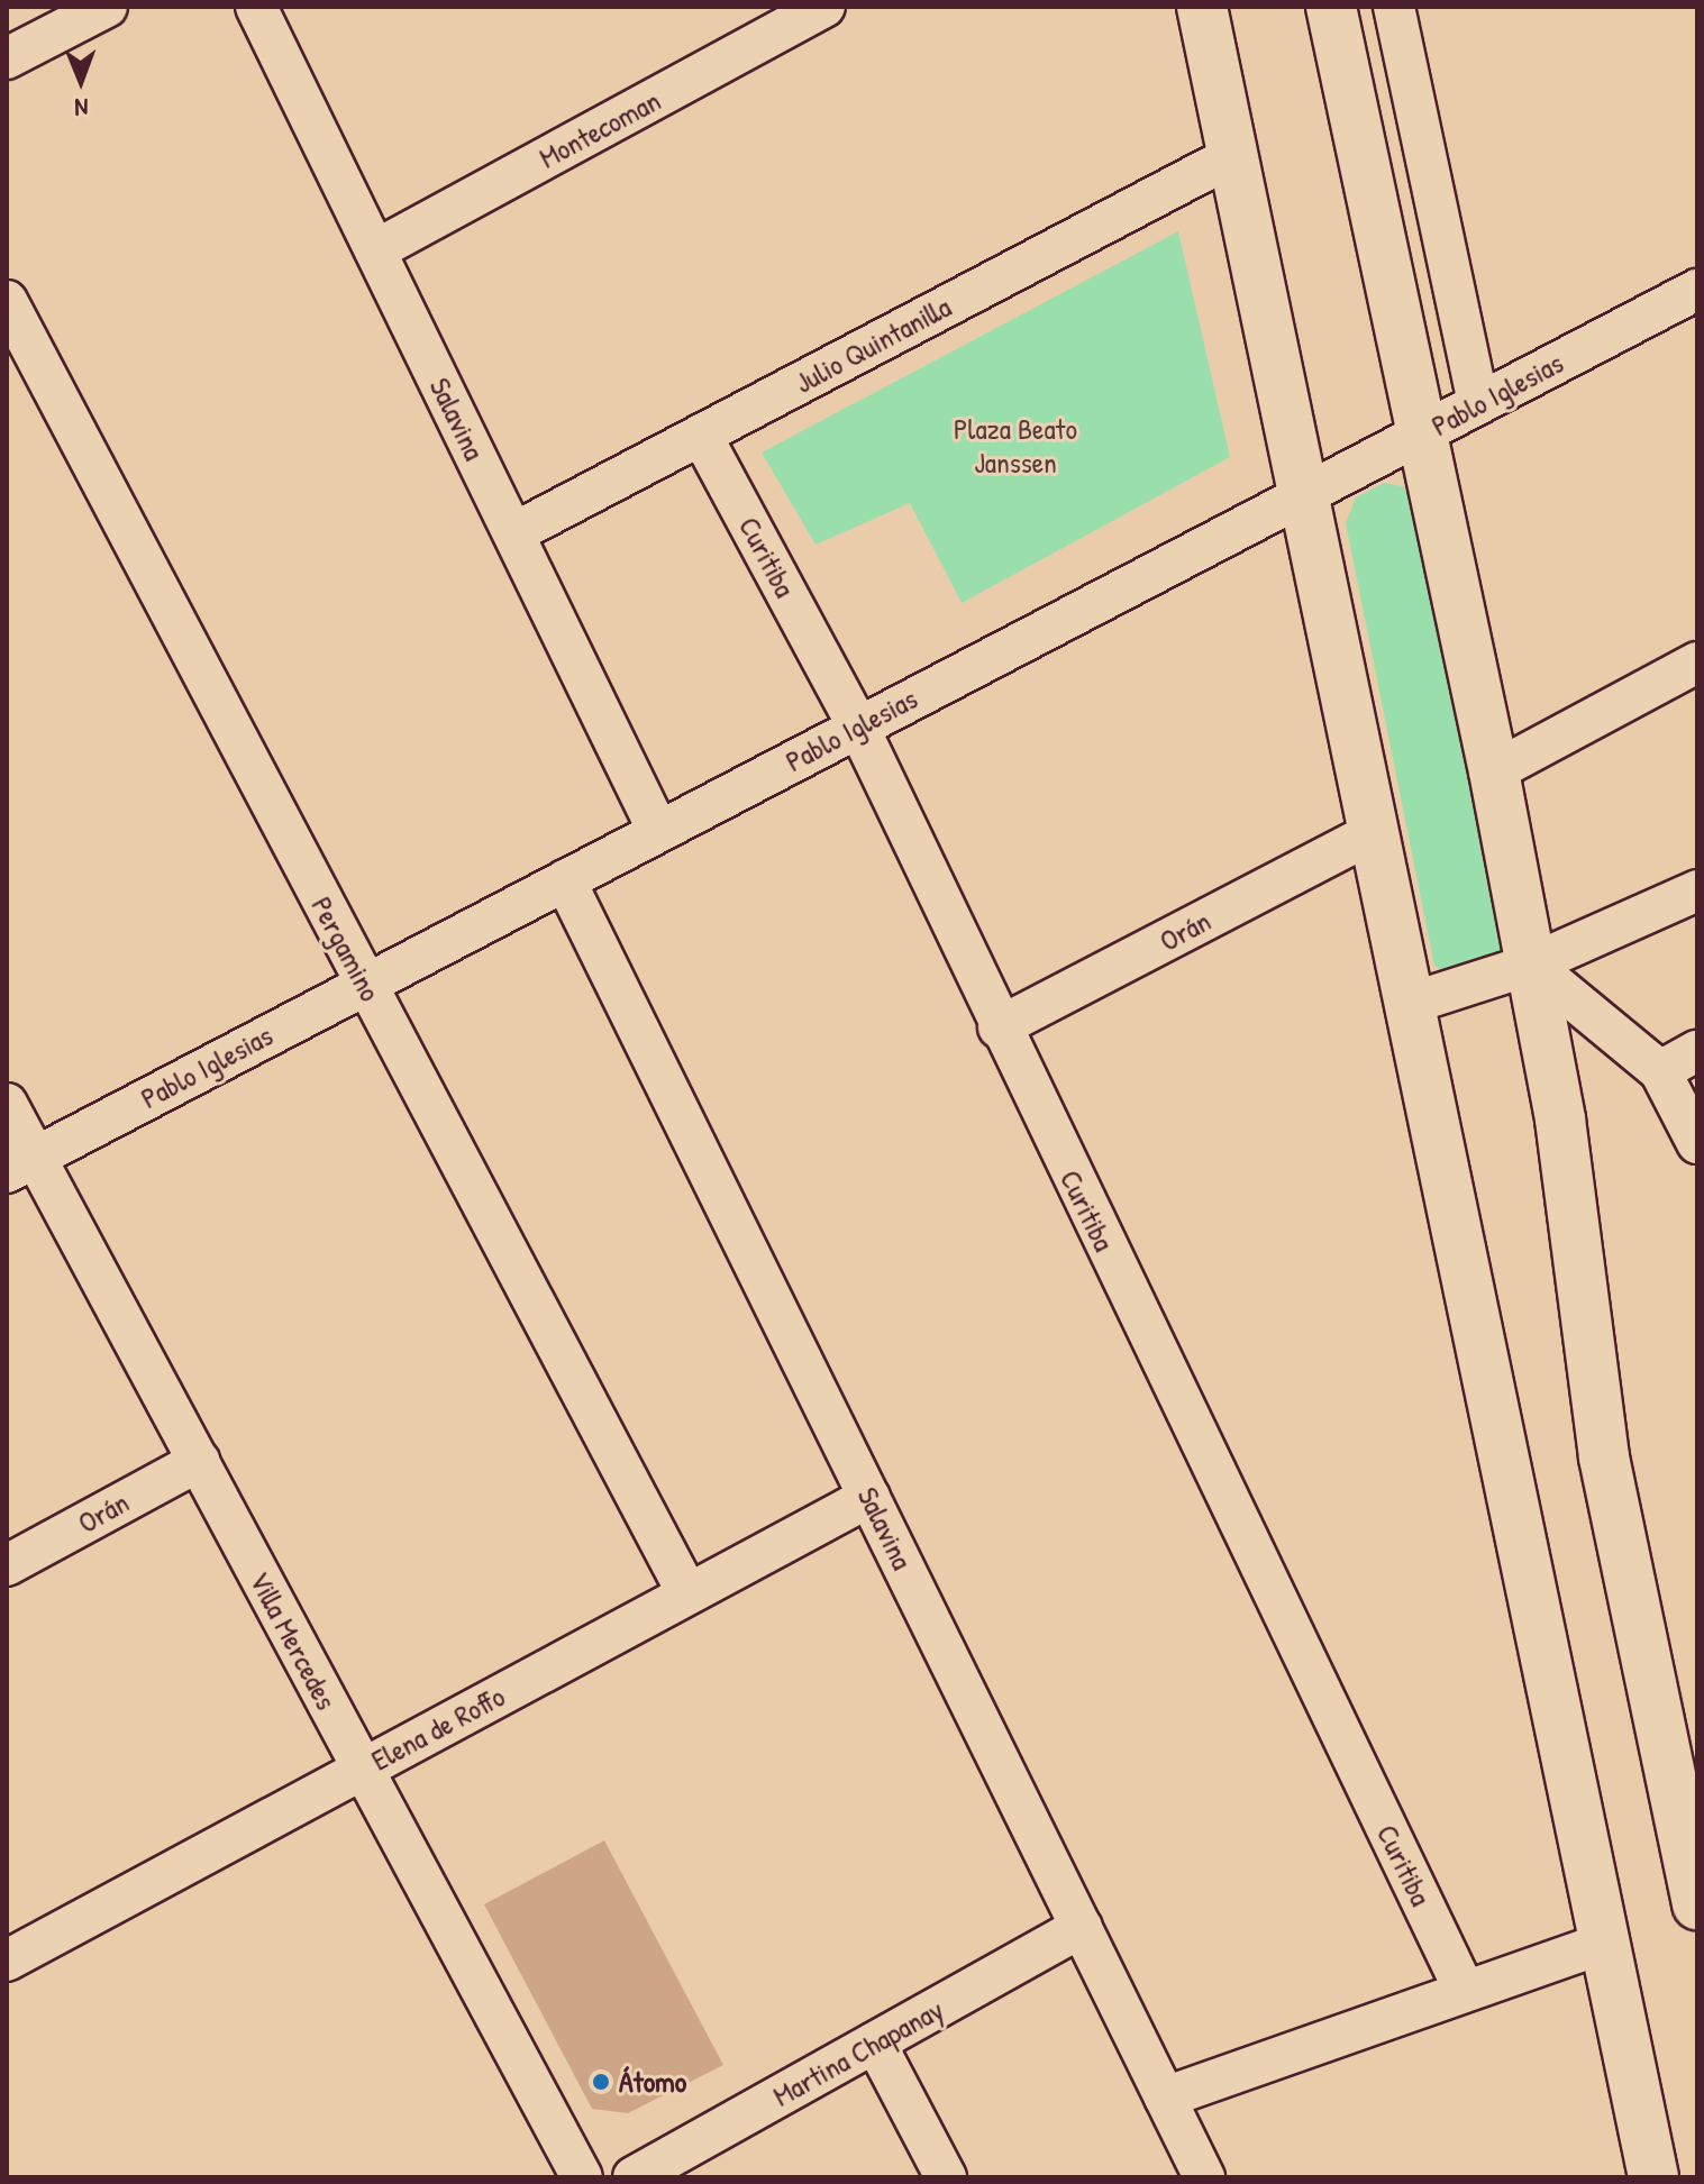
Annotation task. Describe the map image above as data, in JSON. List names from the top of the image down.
{
  "streets": {
    "street": [
      "Montecoman",
      "Julio Quintanilla",
      "Pablo Iglesias",
      "Salavina",
      "Curitiba",
      "Orán",
      "Pergamino",
      "Villa Mercedes",
      "Elena de Roffo",
      "Martina Chapanay"
    ]
  },
  "crossings": [
    ["Montecoman", "Salavina"],
    ["Julio Quintanilla", "Salavina"],
    ["Julio Quintanilla", "Curitiba"],
    ["Pablo Iglesias", "Salavina"],
    ["Pablo Iglesias", "Curitiba"],
    ["Pablo Iglesias", "Pergamino"],
    ["Pablo Iglesias", "Villa Mercedes"],
    ["Salavina", "Elena de Roffo"],
    ["Salavina", "Martina Chapanay"],
    ["Curitiba", "Orán"],
    ["Orán", "Villa Mercedes"],
    ["Pergamino", "Elena de Roffo"],
    ["Villa Mercedes", "Elena de Roffo"]
  ],
  "parks": ["Plaza Beato Janssen"],
  "places": ["Átomo"],
  "north": "bottom"
}
